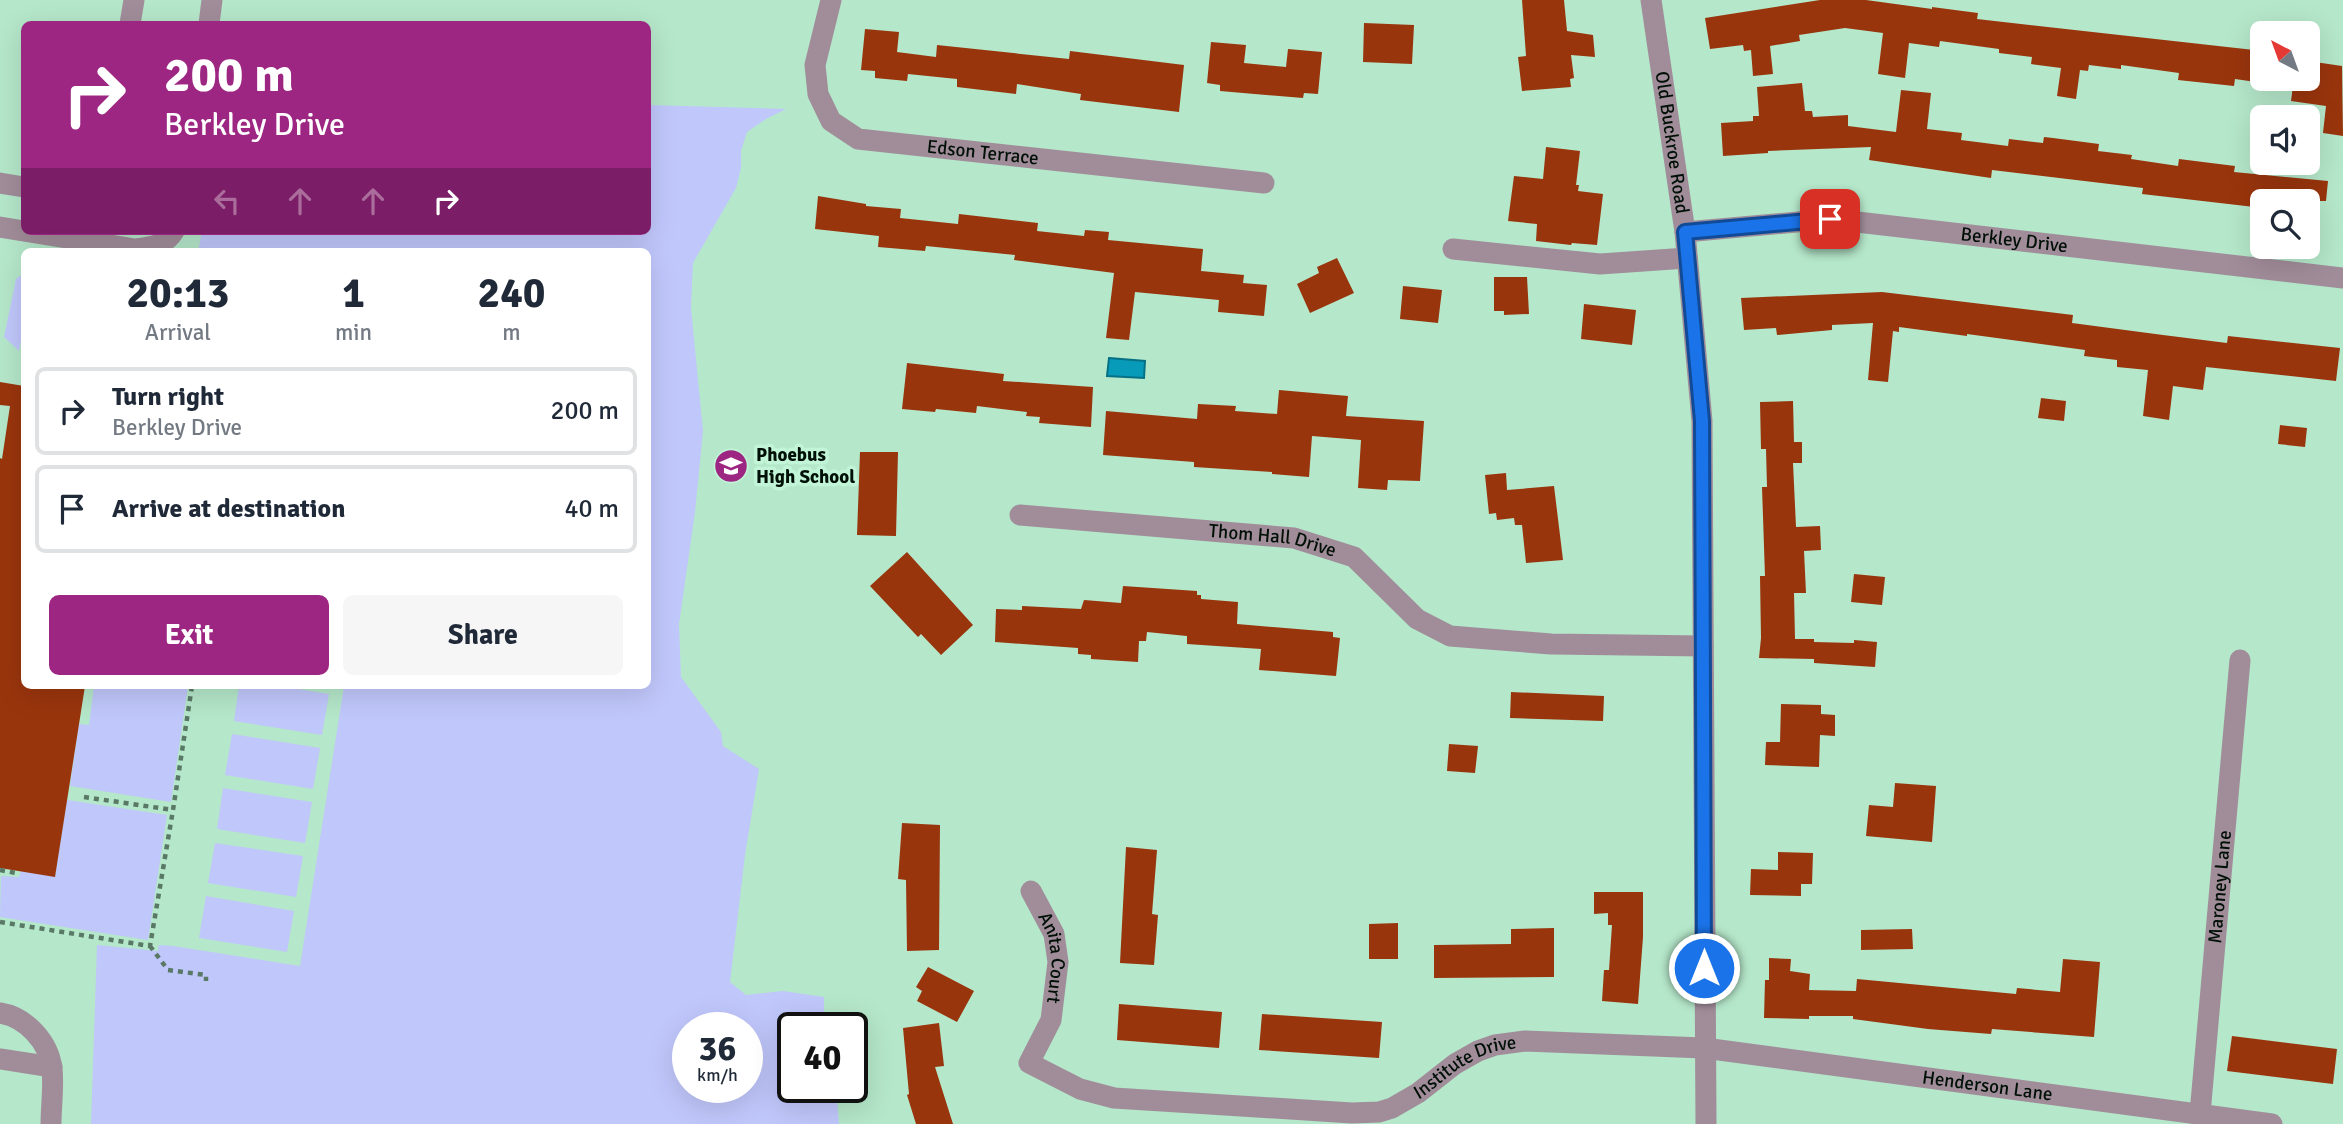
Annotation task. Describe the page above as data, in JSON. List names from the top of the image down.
{
  "streets": {
    "street": [
      "Old Buckroe Road",
      "Edson Terrace",
      "Berkley Drive",
      "Thom Hall Drive",
      "Maroney Lane",
      "Anita Court",
      "Institute Drive",
      "Henderson Lane"
    ]
  },
  "crossings": [
    ["Old Buckroe Road", "Berkley Drive"],
    ["Old Buckroe Road", "Thom Hall Drive"],
    ["Old Buckroe Road", "Institute Drive"],
    ["Old Buckroe Road", "Henderson Lane"],
    ["Maroney Lane", "Henderson Lane"],
    ["Anita Court", "Institute Drive"],
    ["Institute Drive", "Henderson Lane"]
  ],
  "places": {
    "school or university": ["Phoebus High School"]
  },
  "north": "top left",
  "page": {
    "turn": ["200 m", "Berkley Drive"],
    "eta": [
      "20:13",
      "Arrival",
      "1",
      "min",
      "240",
      "m"
    ],
    "list": [
      {
        "name": "Turn right",
        "note": "Berkley Drive",
        "value": "200 m"
      },
      {
        "name": "Arrive at destination",
        "value": "40 m"
      }
    ],
    "buttons": ["Exit", "Share"],
    "speed": "36 km/h",
    "limit": "40"
  }
}
